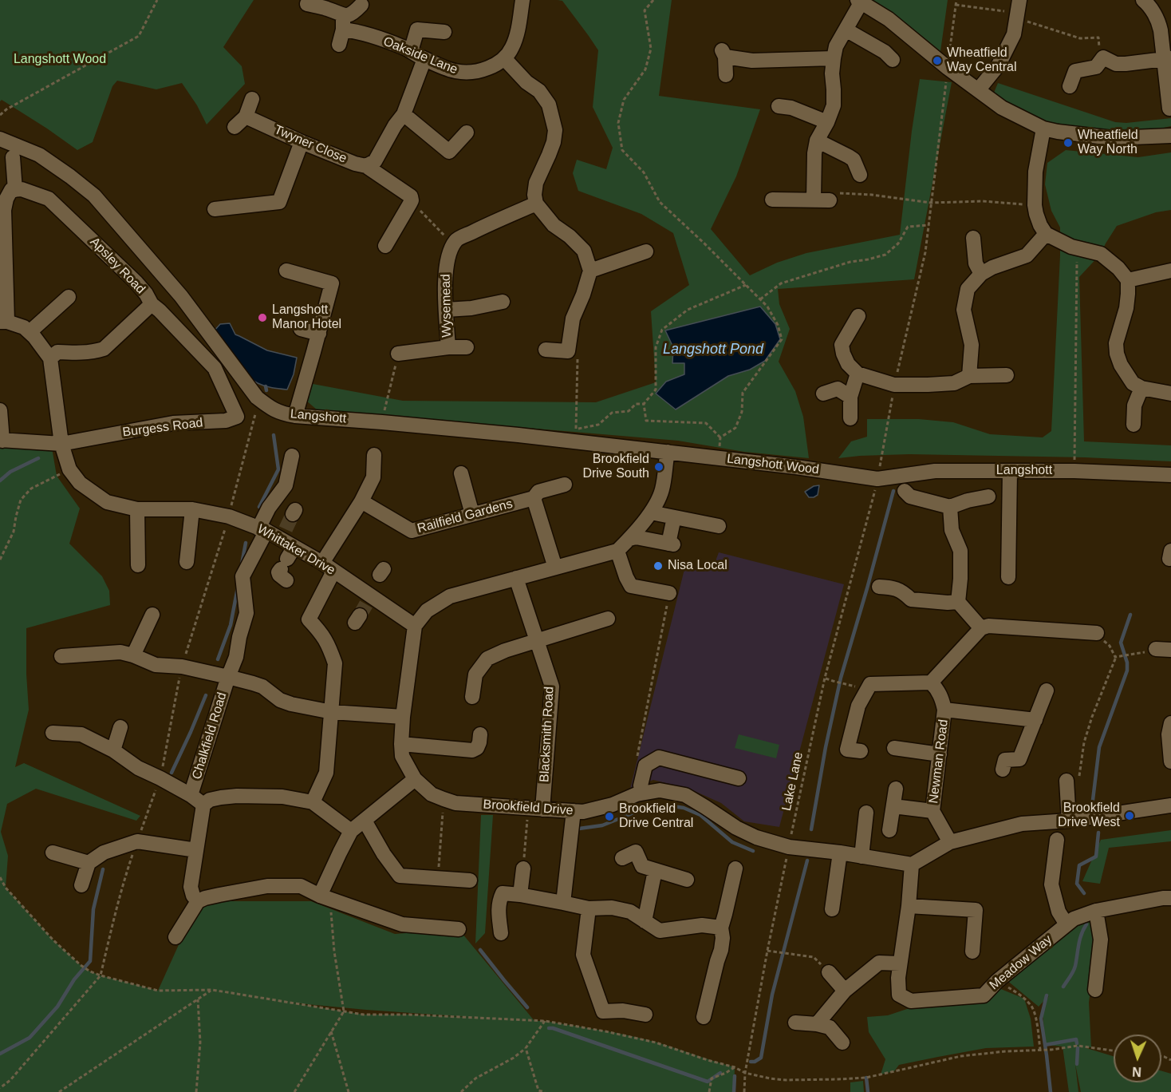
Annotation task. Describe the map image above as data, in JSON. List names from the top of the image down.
{
  "streets": {
    "street": [
      "Oakside Lane",
      "Twyner Close",
      "Apsley Road",
      "Wysemead",
      "Langshott",
      "Burgess Road",
      "Langshott Wood",
      "Railfield Gardens",
      "Whittaker Drive",
      "Blacksmith Road",
      "Chalkfield Road",
      "Newman Road",
      "Brookfield Drive",
      "Meadow Way"
    ],
    "path": ["Lake Lane"]
  },
  "crossings": [
    ["Apsley Road", "Burgess Road"],
    ["Apsley Road", "Whittaker Drive"],
    ["Langshott", "Langshott Wood"],
    ["Langshott", "Lake Lane"],
    ["Burgess Road", "Whittaker Drive"],
    ["Langshott Wood", "Lake Lane"],
    ["Whittaker Drive", "Chalkfield Road"],
    ["Whittaker Drive", "Brookfield Drive"],
    ["Blacksmith Road", "Brookfield Drive"],
    ["Lake Lane", "Brookfield Drive"],
    ["Brookfield Drive", "Meadow Way"]
  ],
  "water": ["Langshott Pond"],
  "parks": ["Langshott Wood"],
  "places": [
    "Wheatfield Way Central",
    "Wheatfield Way North",
    "Langshott Manor Hotel",
    "Brookfield Drive South",
    "Nisa Local",
    "Brookfield Drive West",
    "Brookfield Drive Central"
  ],
  "north": "bottom"
}
